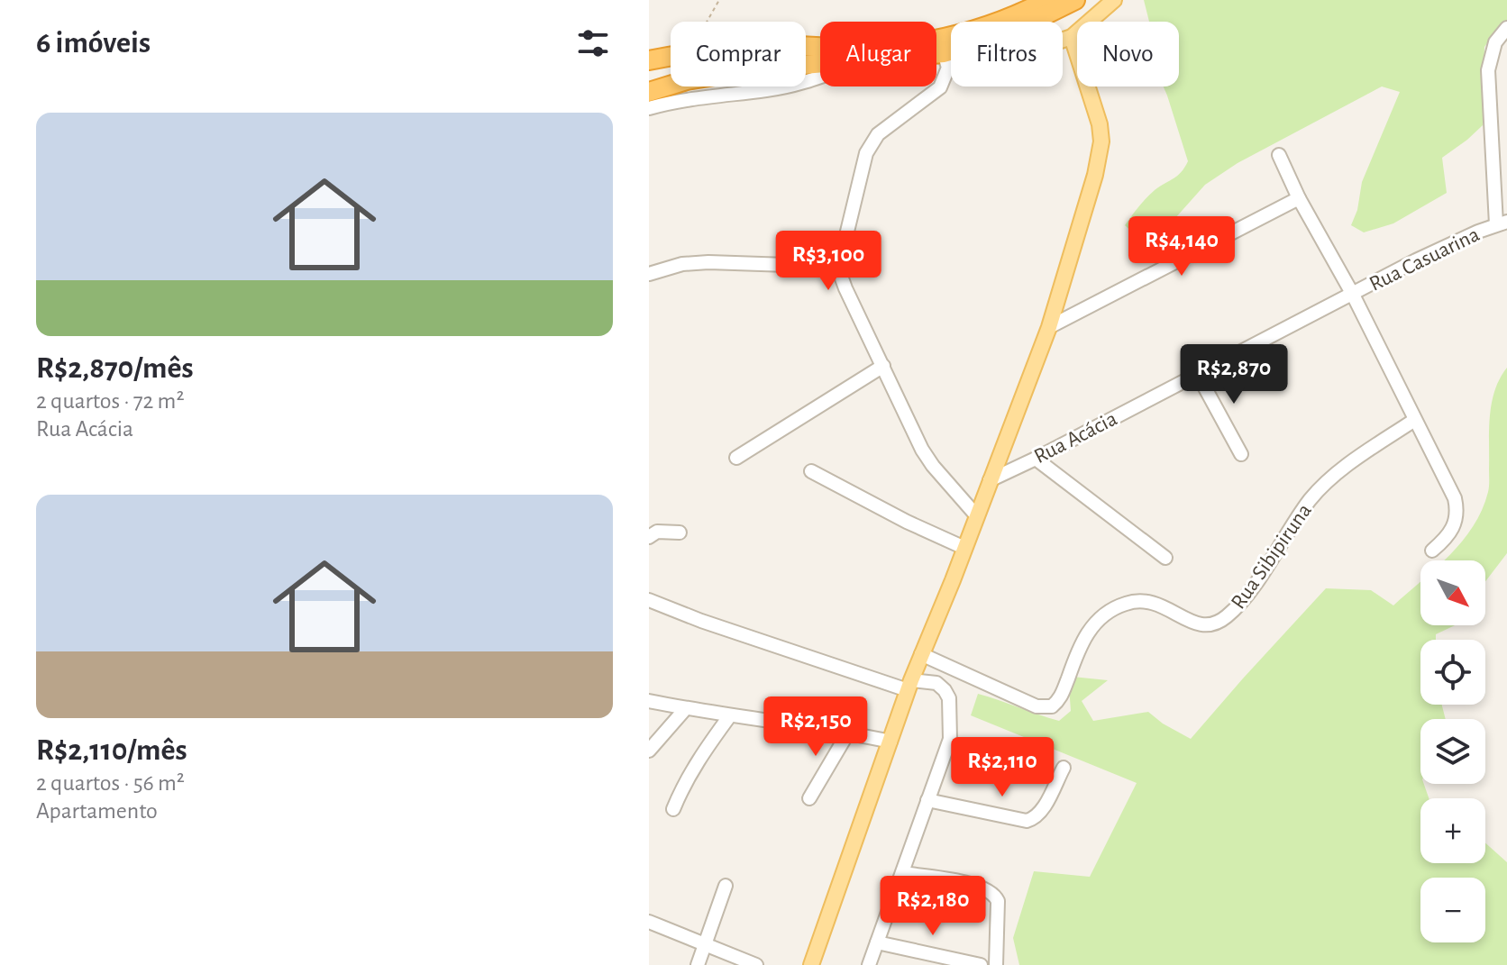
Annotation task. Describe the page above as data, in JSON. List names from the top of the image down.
{
  "streets": {
    "street": ["Rua Casuarina", "Rua Acácia", "Rua Sibipiruna"]
  },
  "crossings": [
    ["Rua Casuarina", "Rua Acácia"]
  ],
  "north": "bottom right",
  "page": {
    "heading": "6 imóveis",
    "chip": [
      "Comprar",
      "Alugar",
      "Filtros",
      "Novo"
    ],
    "list": [
      {
        "name": "R$2,870/mês",
        "note": "2 quartos · 72 m² · Rua Acácia"
      },
      {
        "name": "R$2,110/mês",
        "note": "2 quartos · 56 m² · Apartamento"
      }
    ],
    "price": [
      "R$4,140",
      "R$3,100",
      "R$2,870",
      "R$2,150",
      "R$2,110",
      "R$2,180"
    ],
    "map_buttons": ["+", "−"]
  }
}
